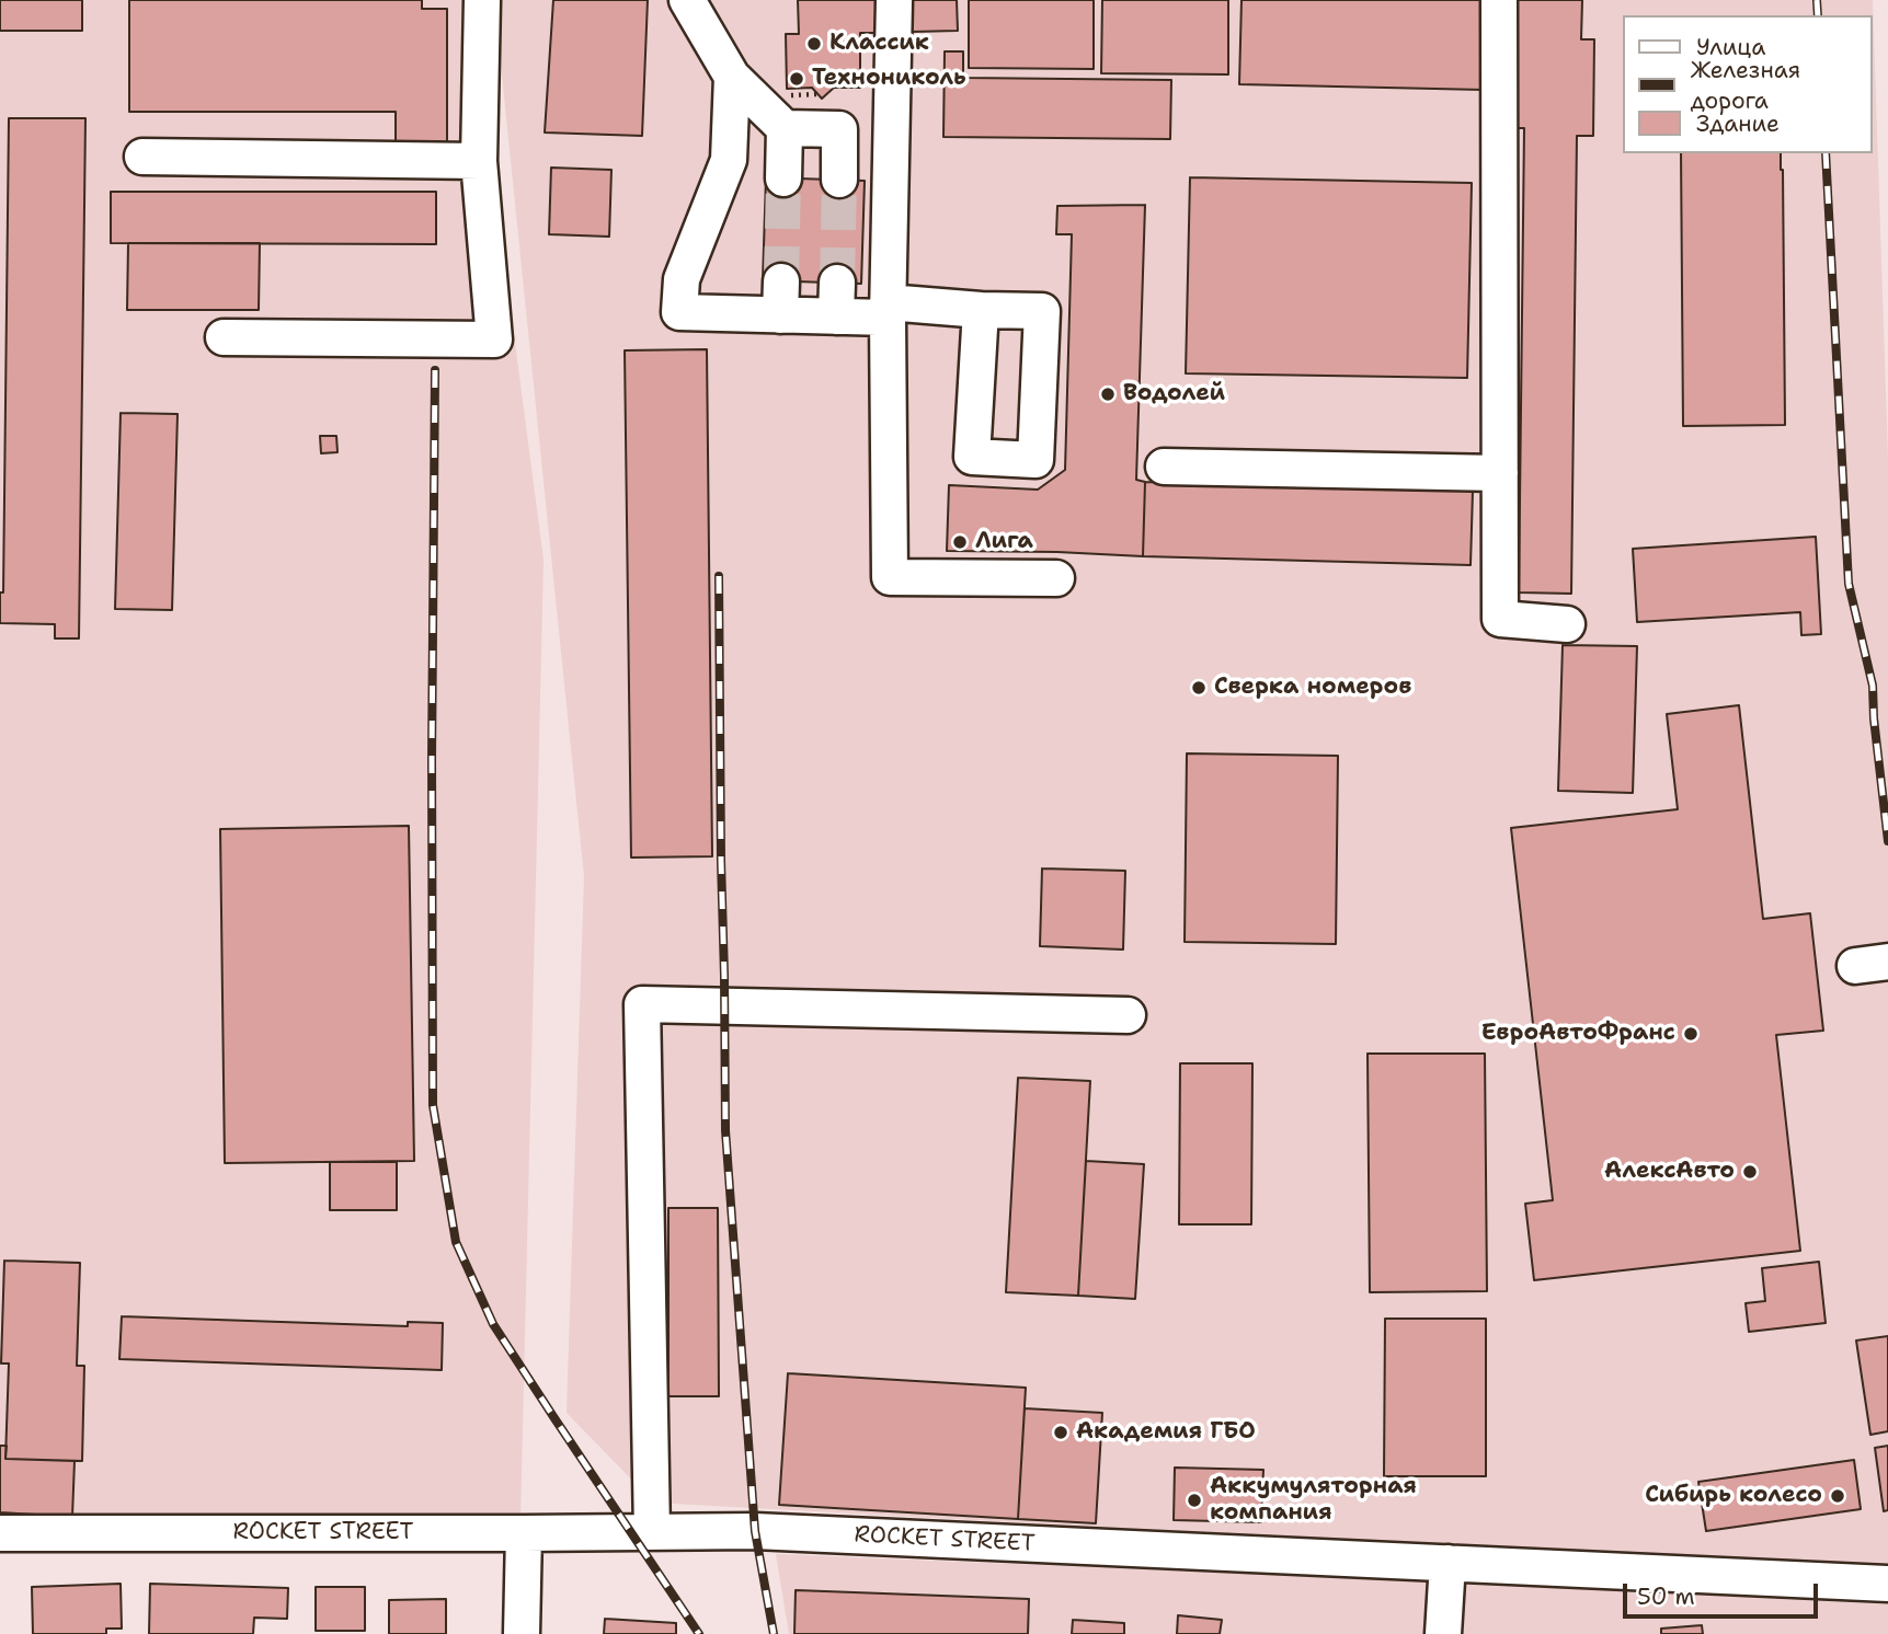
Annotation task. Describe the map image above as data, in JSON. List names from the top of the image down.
{
  "streets": {
    "street": ["ROCKET STREET"]
  },
  "places": [
    "Классик",
    "Технониколь",
    "Водолей",
    "Лига",
    "Сверка номеров",
    "ЕвроАвтоФранс",
    "АлексАвто",
    "Академия ГБО",
    "Сибирь колесо",
    "Аккумуляторная компания"
  ],
  "legend": ["Улица", "Железная дорога", "Здание"],
  "scale_bar": "50 m"
}
